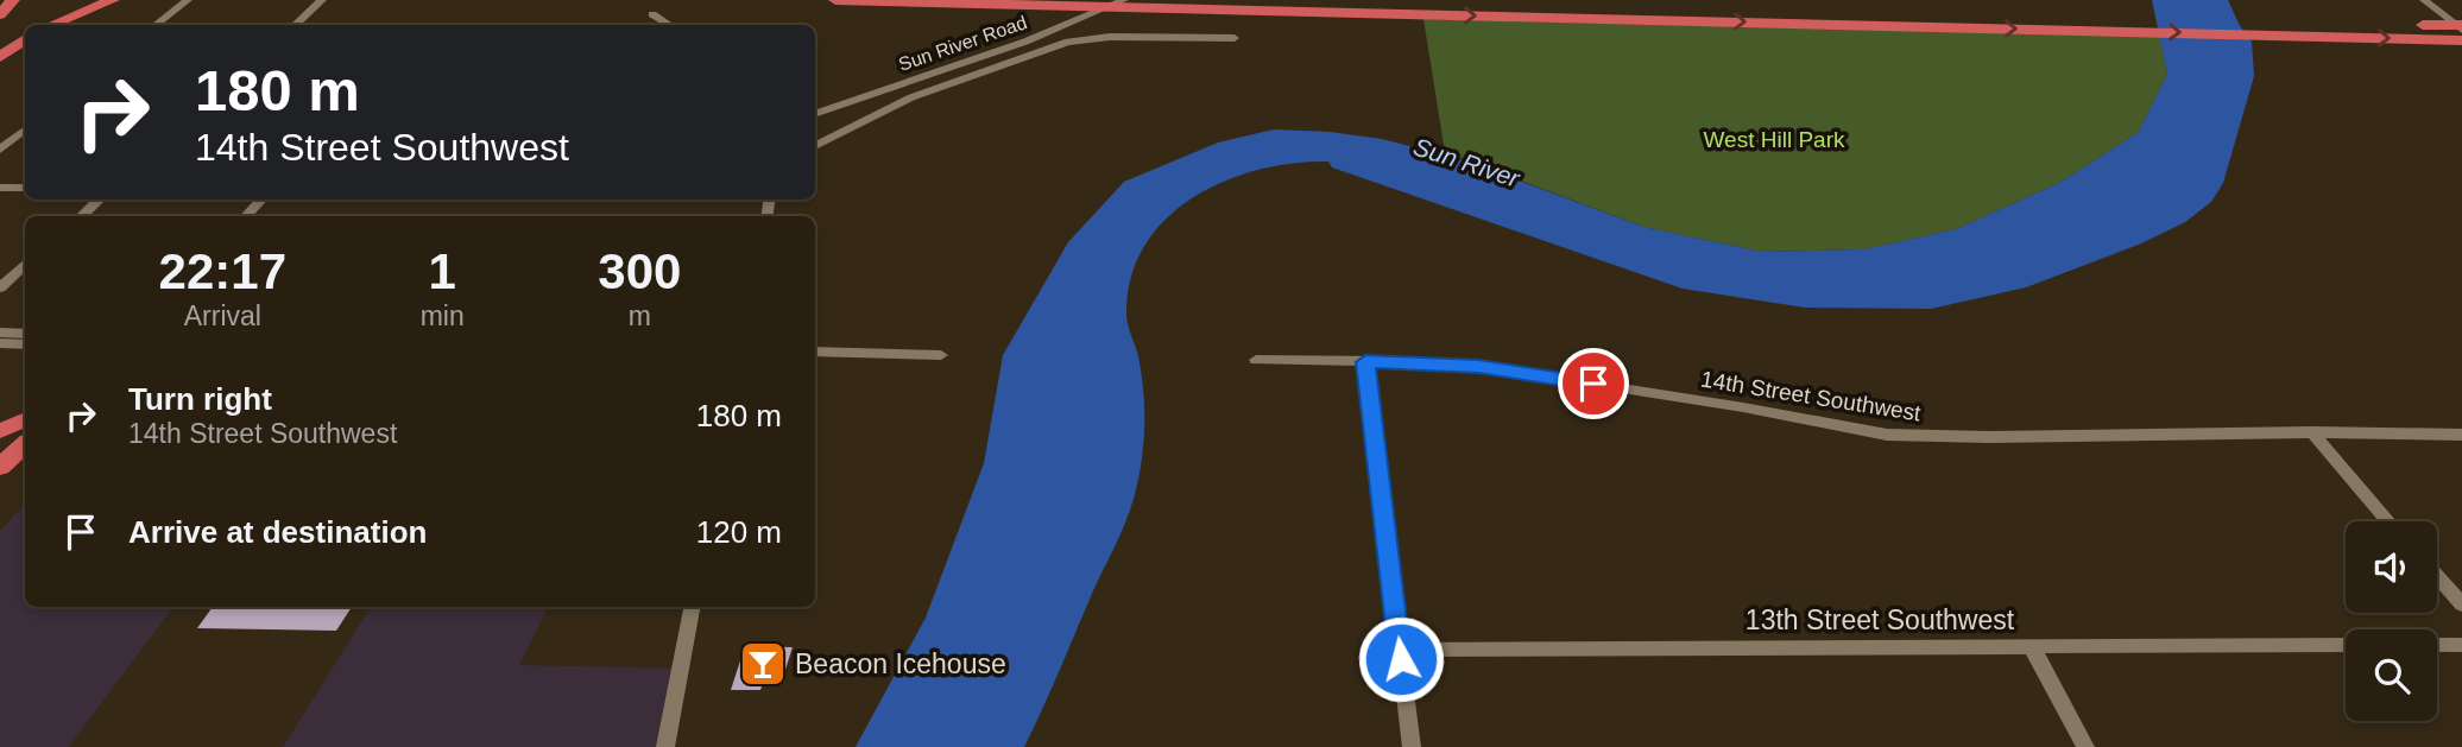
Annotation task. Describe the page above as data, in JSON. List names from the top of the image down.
{
  "streets": {
    "street": ["Sun River Road", "14th Street Southwest", "13th Street Southwest"]
  },
  "water": ["Sun River"],
  "parks": ["West Hill Park"],
  "places": {
    "bar": ["Beacon Icehouse"]
  },
  "page": {
    "turn": ["180 m", "14th Street Southwest"],
    "eta": [
      "22:17",
      "Arrival",
      "1",
      "min",
      "300",
      "m"
    ],
    "list": [
      {
        "name": "Turn right",
        "note": "14th Street Southwest",
        "value": "180 m"
      },
      {
        "name": "Arrive at destination",
        "value": "120 m"
      }
    ]
  }
}
